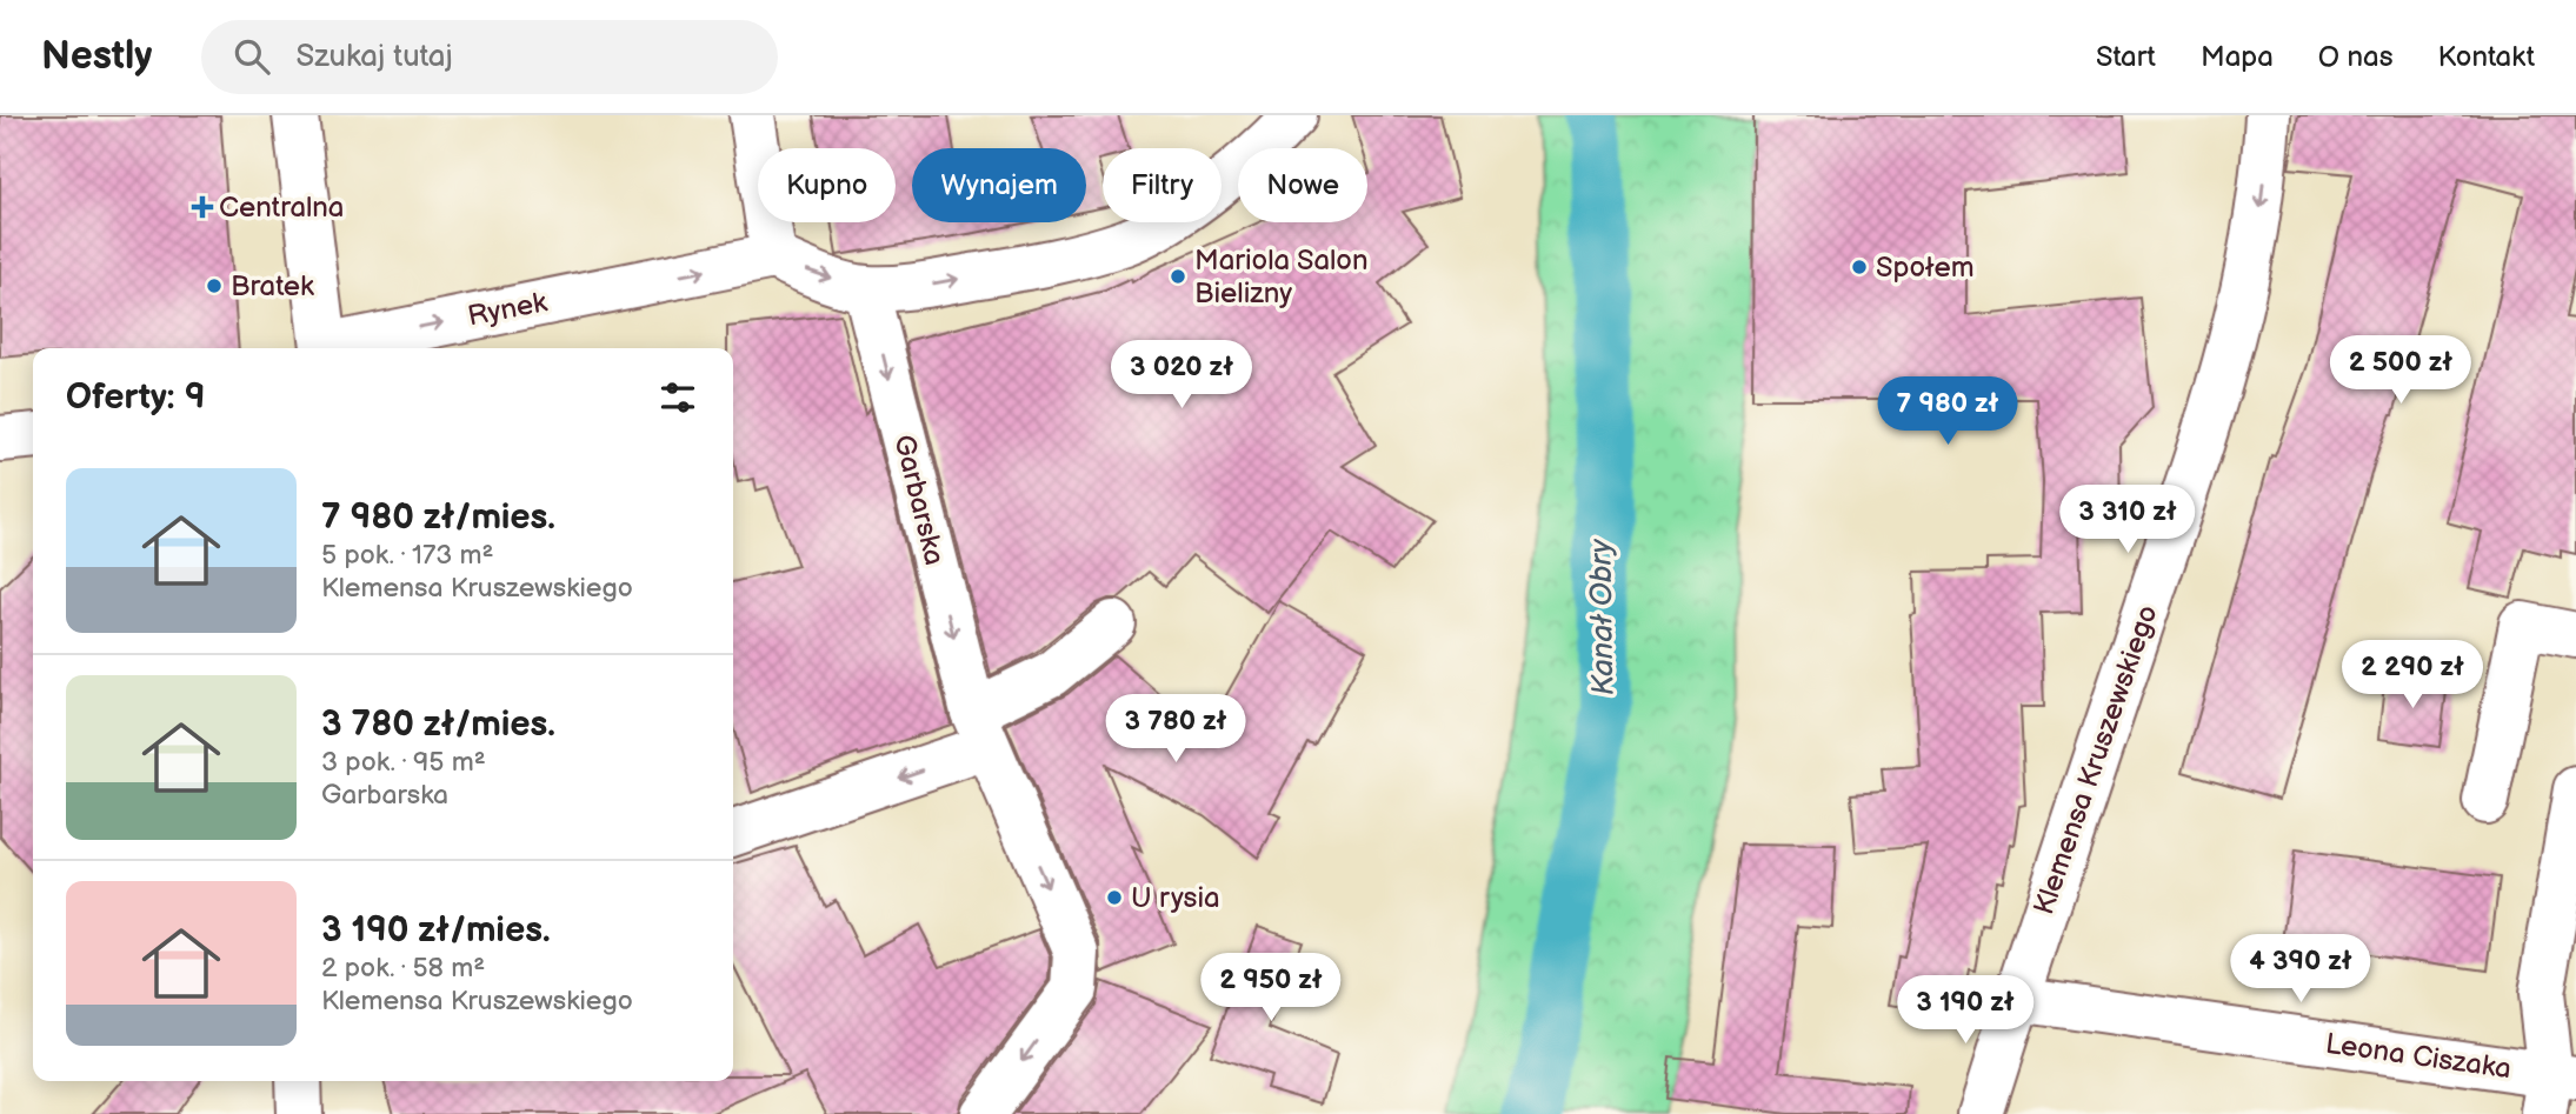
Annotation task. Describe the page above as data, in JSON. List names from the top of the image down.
{
  "streets": {
    "street": [
      "Rynek",
      "Garbarska",
      "Klemensa Kruszewskiego",
      "Leona Ciszaka"
    ]
  },
  "crossings": [
    ["Klemensa Kruszewskiego", "Leona Ciszaka"]
  ],
  "one_way": ["Rynek", "Garbarska", "Klemensa Kruszewskiego"],
  "water": ["Kanał Obry"],
  "places": {
    "health": ["Centralna"],
    "other": [
      "Społem",
      "Mariola Salon Bielizny",
      "Bratek",
      "U rysia"
    ]
  },
  "page": {
    "header": "Nestly",
    "search": "Szukaj tutaj",
    "nav": [
      "Start",
      "Mapa",
      "O nas",
      "Kontakt"
    ],
    "chip": [
      "Kupno",
      "Wynajem",
      "Filtry",
      "Nowe"
    ],
    "price": [
      "2 500 zł",
      "3 020 zł",
      "7 980 zł",
      "3 310 zł",
      "2 290 zł",
      "3 780 zł",
      "4 390 zł",
      "2 950 zł",
      "3 190 zł"
    ],
    "heading": "Oferty: 9",
    "list": [
      {
        "name": "7 980 zł/mies.",
        "note": "5 pok. · 173 m² · Klemensa Kruszewskiego"
      },
      {
        "name": "3 780 zł/mies.",
        "note": "3 pok. · 95 m² · Garbarska"
      },
      {
        "name": "3 190 zł/mies.",
        "note": "2 pok. · 58 m² · Klemensa Kruszewskiego"
      }
    ]
  }
}
